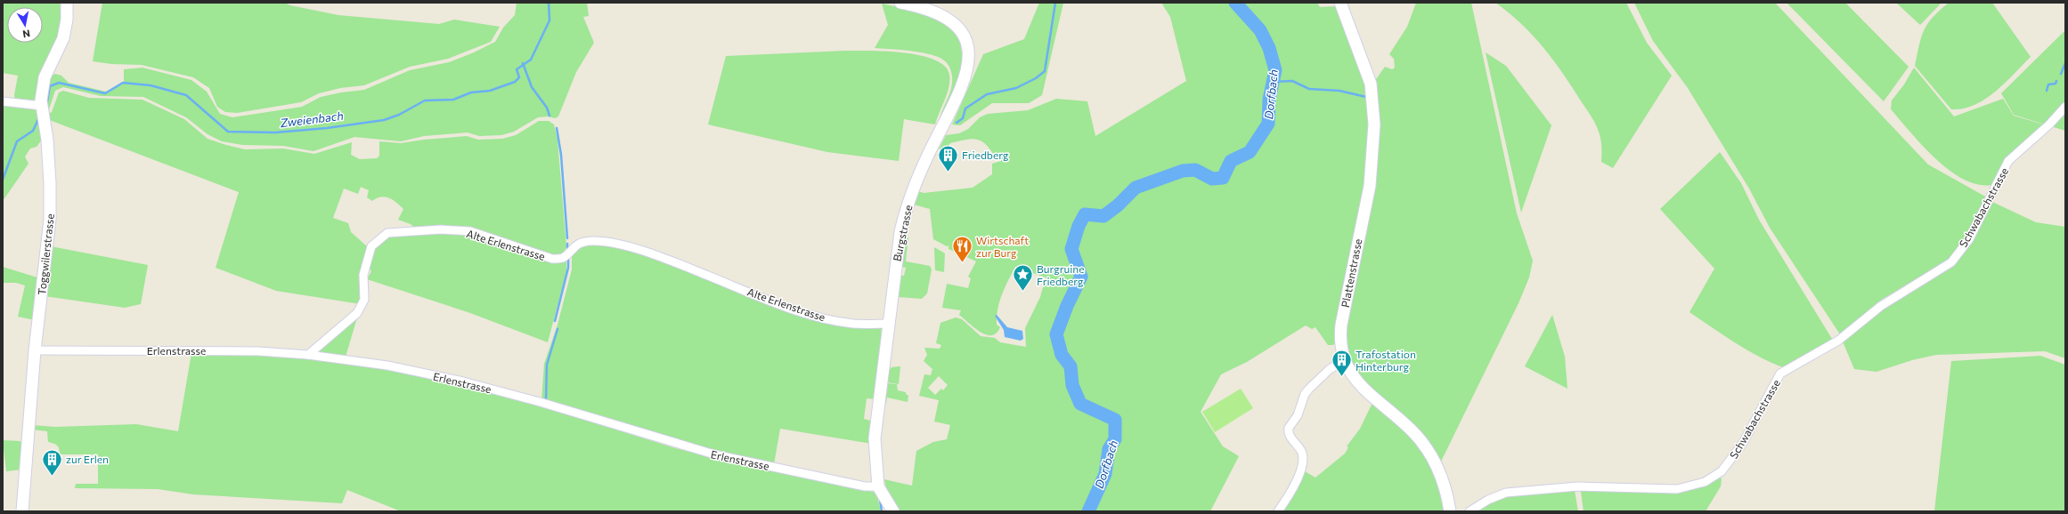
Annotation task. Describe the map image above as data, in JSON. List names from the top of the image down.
{
  "streets": {
    "street": [
      "Schwabachstrasse",
      "Burgstrasse",
      "Alte Erlenstrasse",
      "Toggwilerstrasse",
      "Plattenstrasse",
      "Erlenstrasse"
    ]
  },
  "crossings": [
    ["Burgstrasse", "Alte Erlenstrasse"],
    ["Burgstrasse", "Erlenstrasse"],
    ["Alte Erlenstrasse", "Erlenstrasse"],
    ["Toggwilerstrasse", "Erlenstrasse"]
  ],
  "water": ["Dorfbach", "Zweienbach"],
  "places": {
    "building": ["Friedberg", "Trafostation Hinterburg", "zur Erlen"],
    "restaurant": ["Wirtschaft zur Burg"],
    "place": ["Burgruine Friedberg"]
  },
  "north": "bottom"
}
